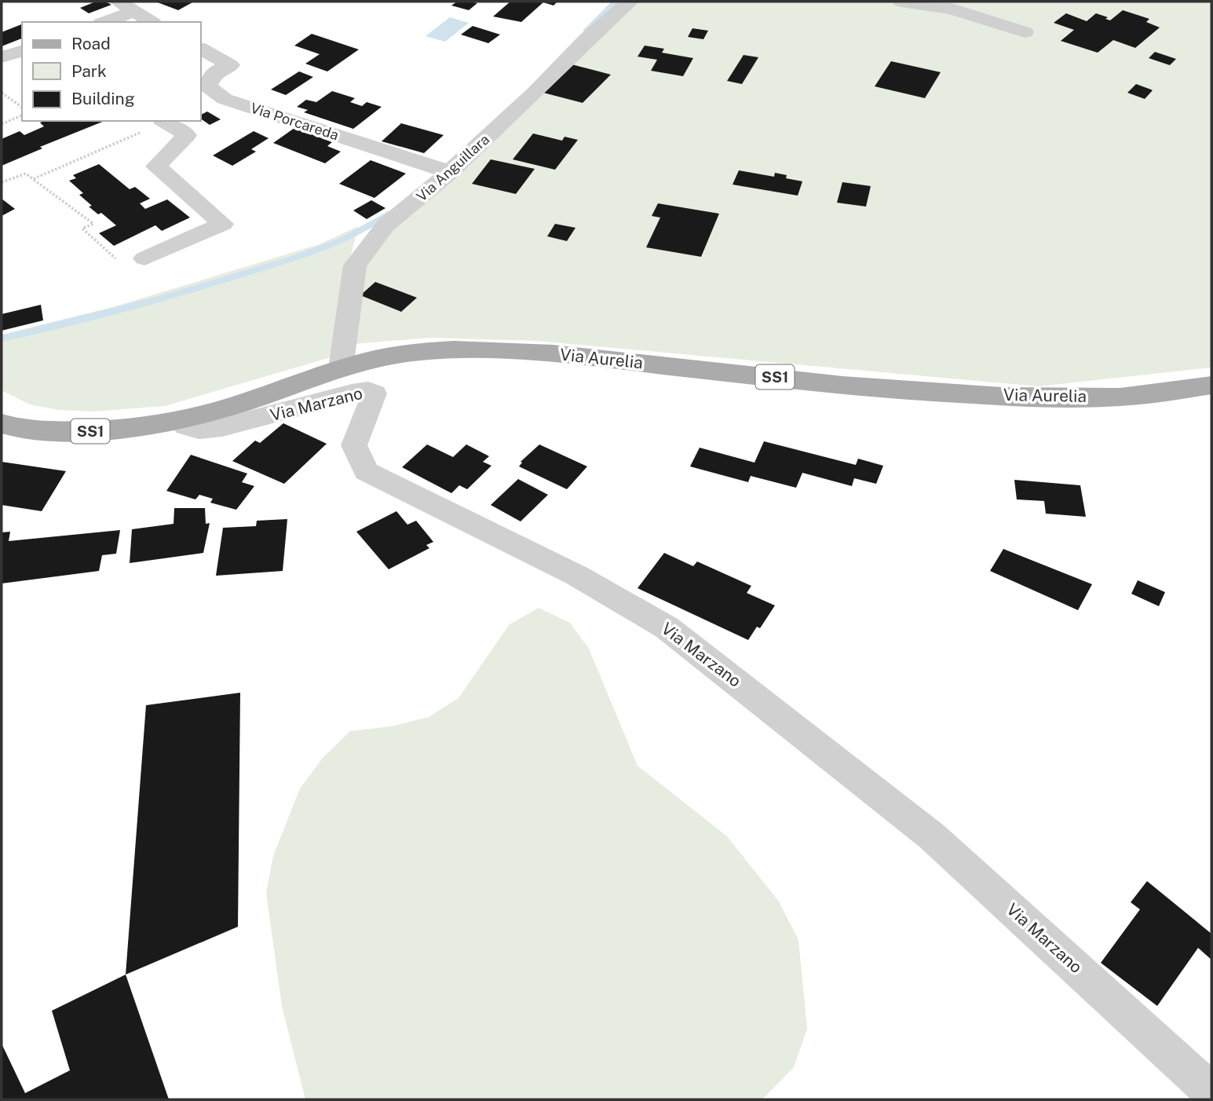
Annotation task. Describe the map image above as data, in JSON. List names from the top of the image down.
{
  "streets": {
    "main road": ["Via Aurelia", "SS1"],
    "street": ["Via Porcareda", "Via Anguillara", "Via Marzano"]
  },
  "crossings": [
    ["Via Porcareda", "Via Anguillara"],
    ["Via Anguillara", "Via Aurelia"],
    ["Via Aurelia", "Via Marzano"]
  ],
  "legend": ["Road", "Park", "Building"]
}
